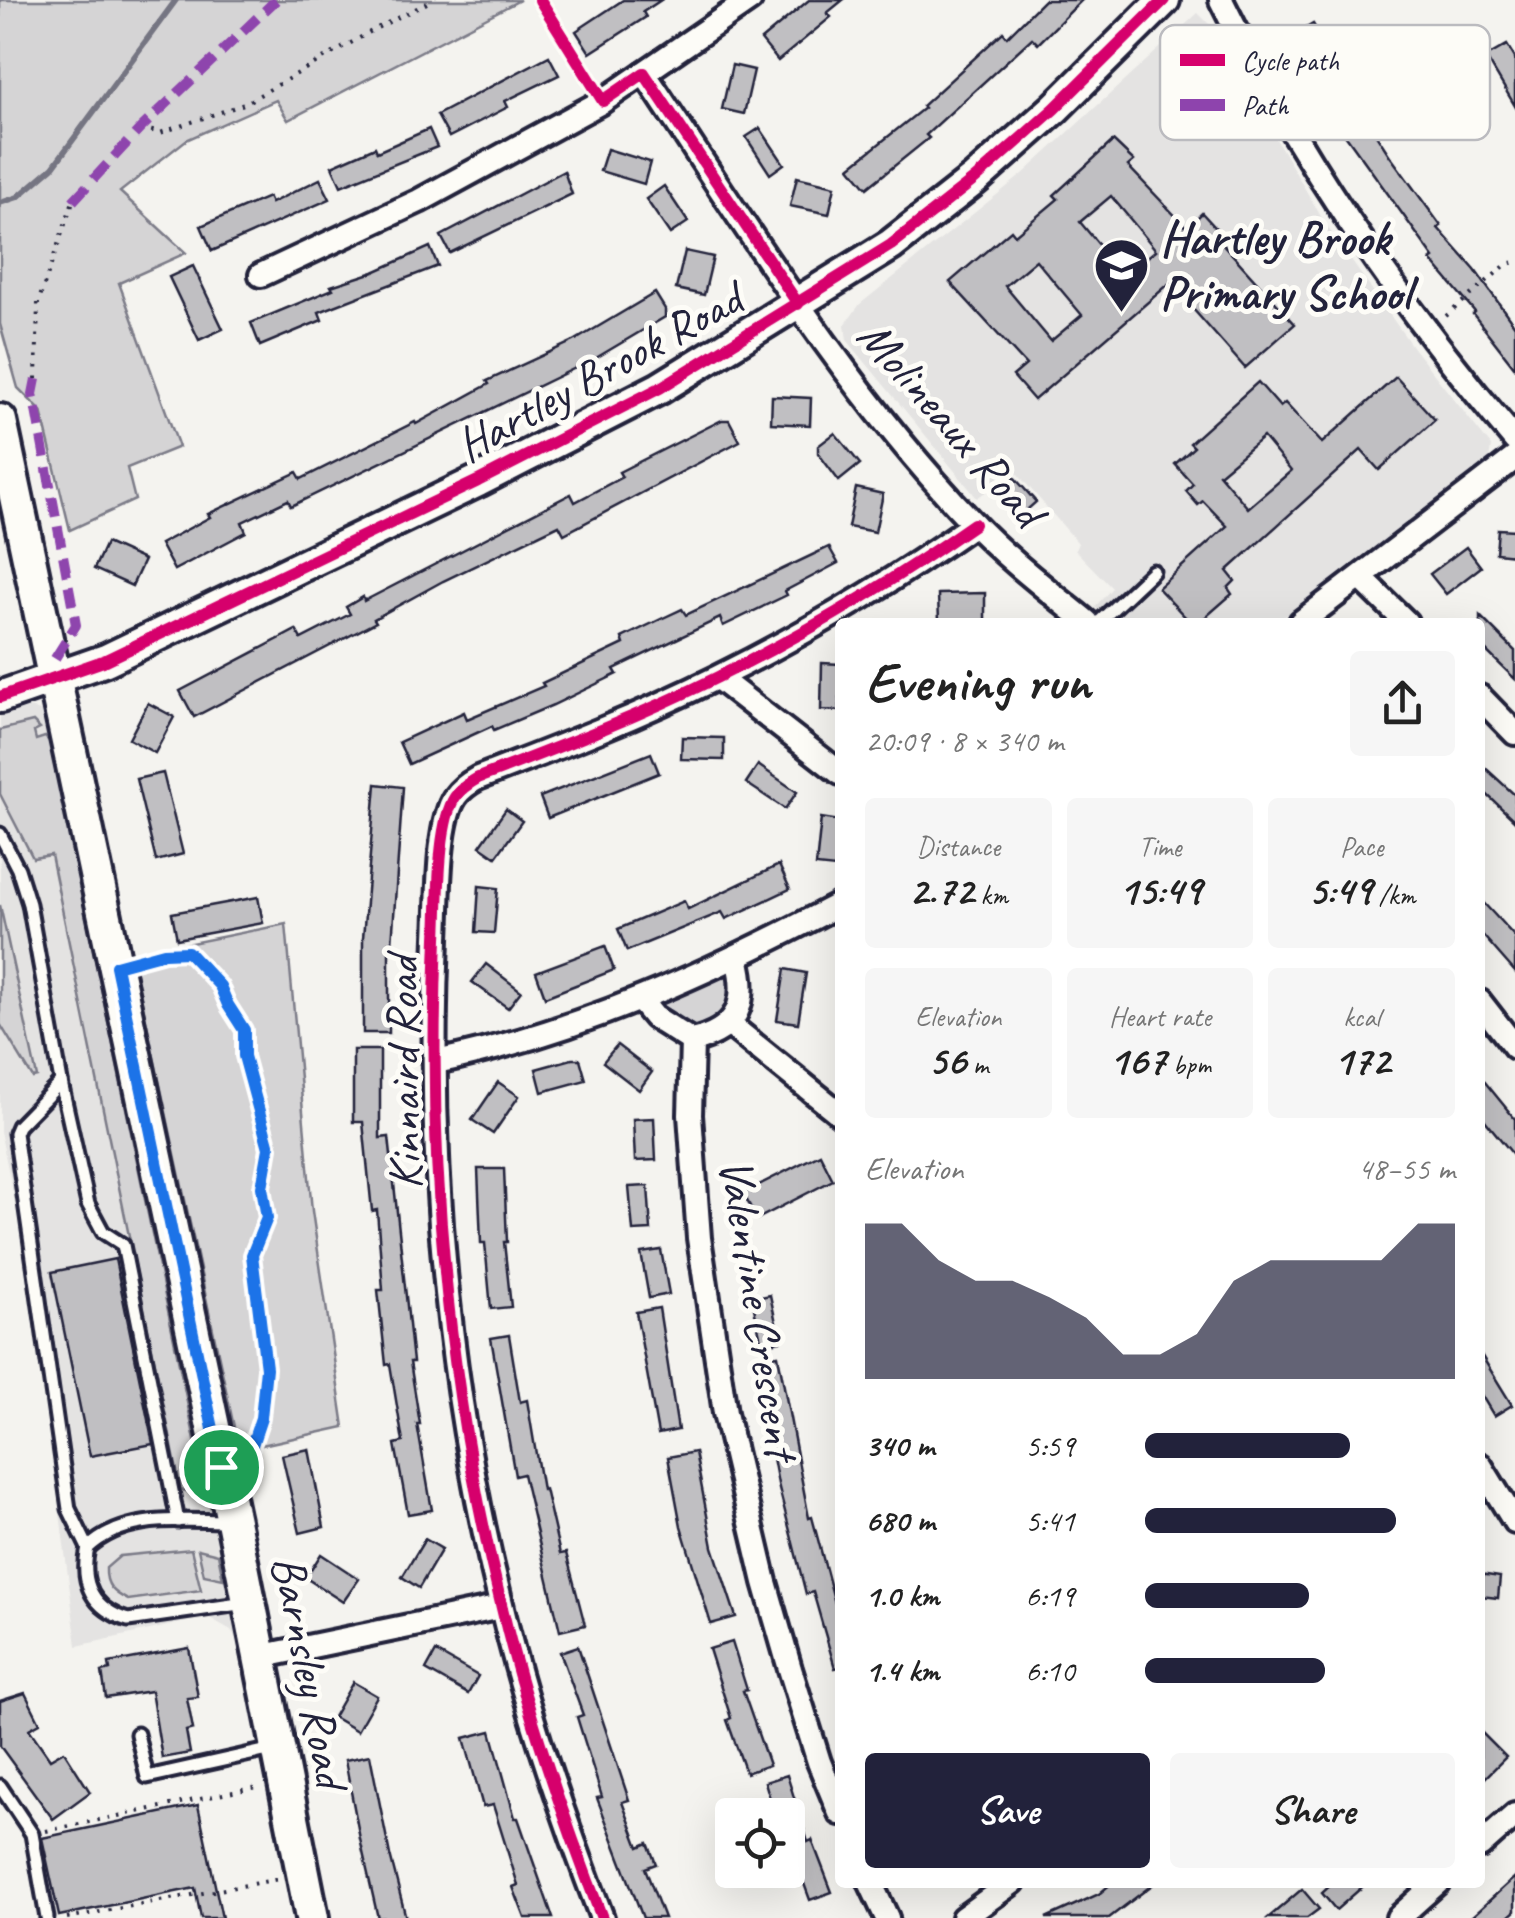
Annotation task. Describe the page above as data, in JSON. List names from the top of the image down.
{
  "streets": {
    "main road": ["Barnsley Road"],
    "street": [
      "Hartley Brook Road",
      "Molineaux Road",
      "Kinnaird Road",
      "Valentine Crescent"
    ]
  },
  "crossings": [
    ["Hartley Brook Road", "Molineaux Road"],
    ["Hartley Brook Road", "Barnsley Road"],
    ["Molineaux Road", "Kinnaird Road"]
  ],
  "places": {
    "school or university": ["Hartley Brook Primary School"]
  },
  "legend": ["Cycle path", "Path"],
  "page": {
    "heading": ["Evening run", "20:09 · 8 × 340 m"],
    "stats": [
      ["Distance", "2.72 km"],
      ["Time", "15:49"],
      ["Pace", "5:49 /km"],
      ["Elevation", "56 m"],
      ["Heart rate", "167 bpm"],
      ["kcal", "172"]
    ],
    "chart": ["Elevation", "48–55 m"],
    "list": [
      {
        "name": "340 m",
        "note": "5:59"
      },
      {
        "name": "680 m",
        "note": "5:41"
      },
      {
        "name": "1.0 km",
        "note": "6:19"
      },
      {
        "name": "1.4 km",
        "note": "6:10"
      }
    ],
    "buttons": ["Save", "Share"]
  }
}
